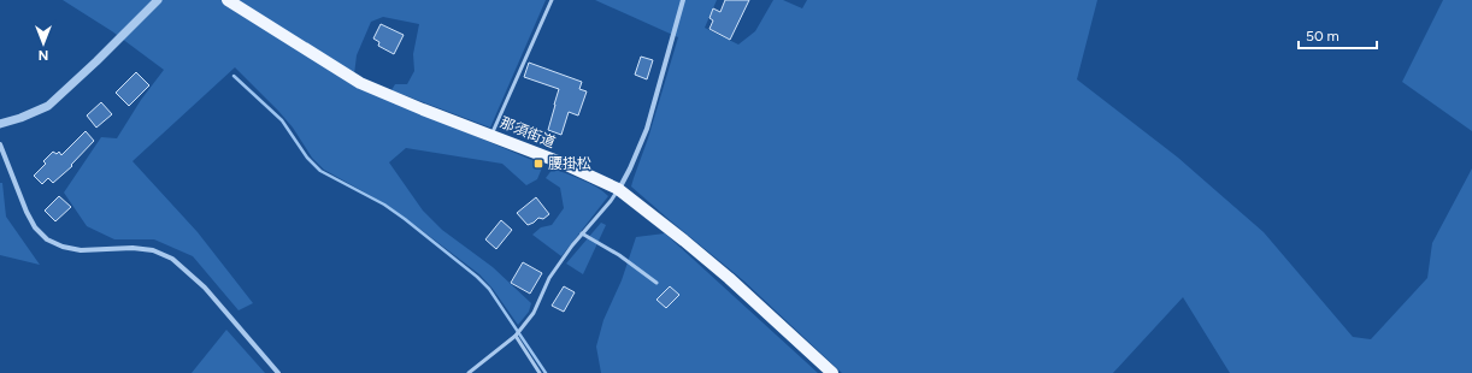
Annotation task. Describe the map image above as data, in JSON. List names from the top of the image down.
{
  "streets": {
    "main road": ["那須街道"]
  },
  "places": {
    "transit": ["腰掛松"]
  },
  "scale_bar": "50 m",
  "north": "bottom"
}
